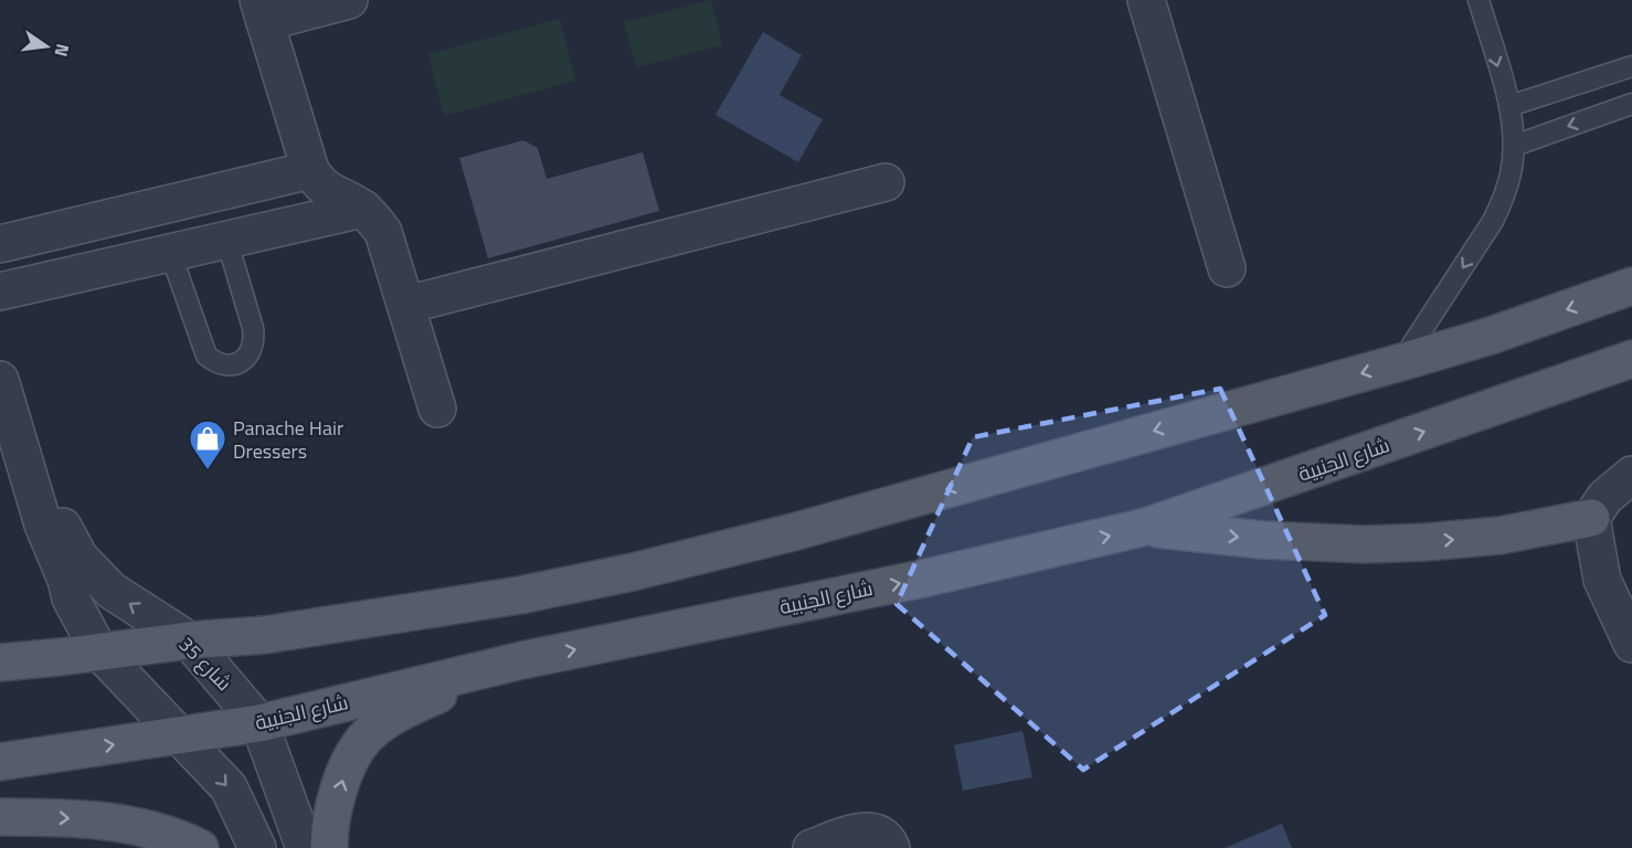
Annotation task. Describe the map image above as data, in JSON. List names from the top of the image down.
{
  "streets": {
    "main road": ["شارع الجنبية"],
    "street": ["شارع 35"]
  },
  "crossings": [
    ["شارع الجنبية", "شارع 35"]
  ],
  "places": {
    "shop": ["Panache Hair Dressers"]
  },
  "north": "right"
}
